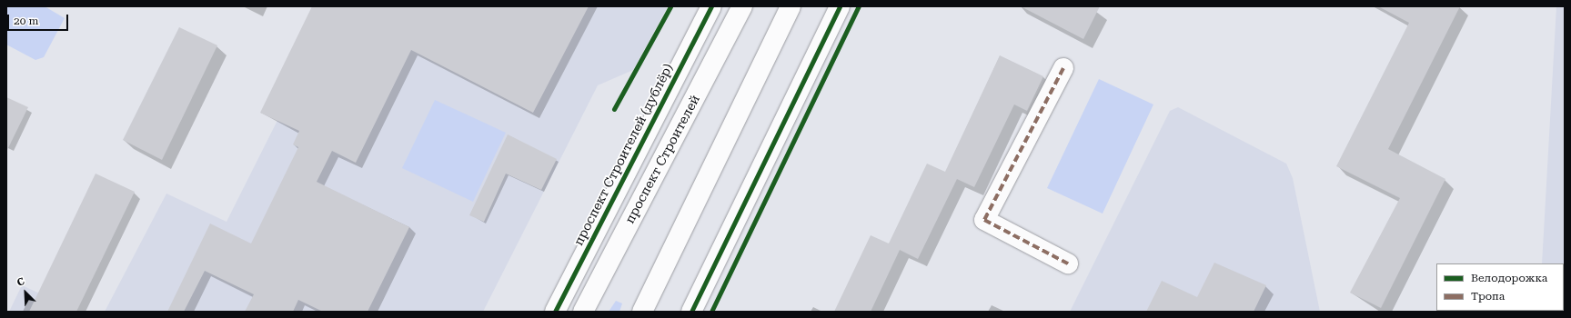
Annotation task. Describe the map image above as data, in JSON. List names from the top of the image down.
{
  "streets": {
    "street": ["проспект Строителей (дублёр)", "проспект Строителей"]
  },
  "legend": ["Велодорожка", "Тропа"],
  "scale_bar": "20 m",
  "north": "top left"
}
